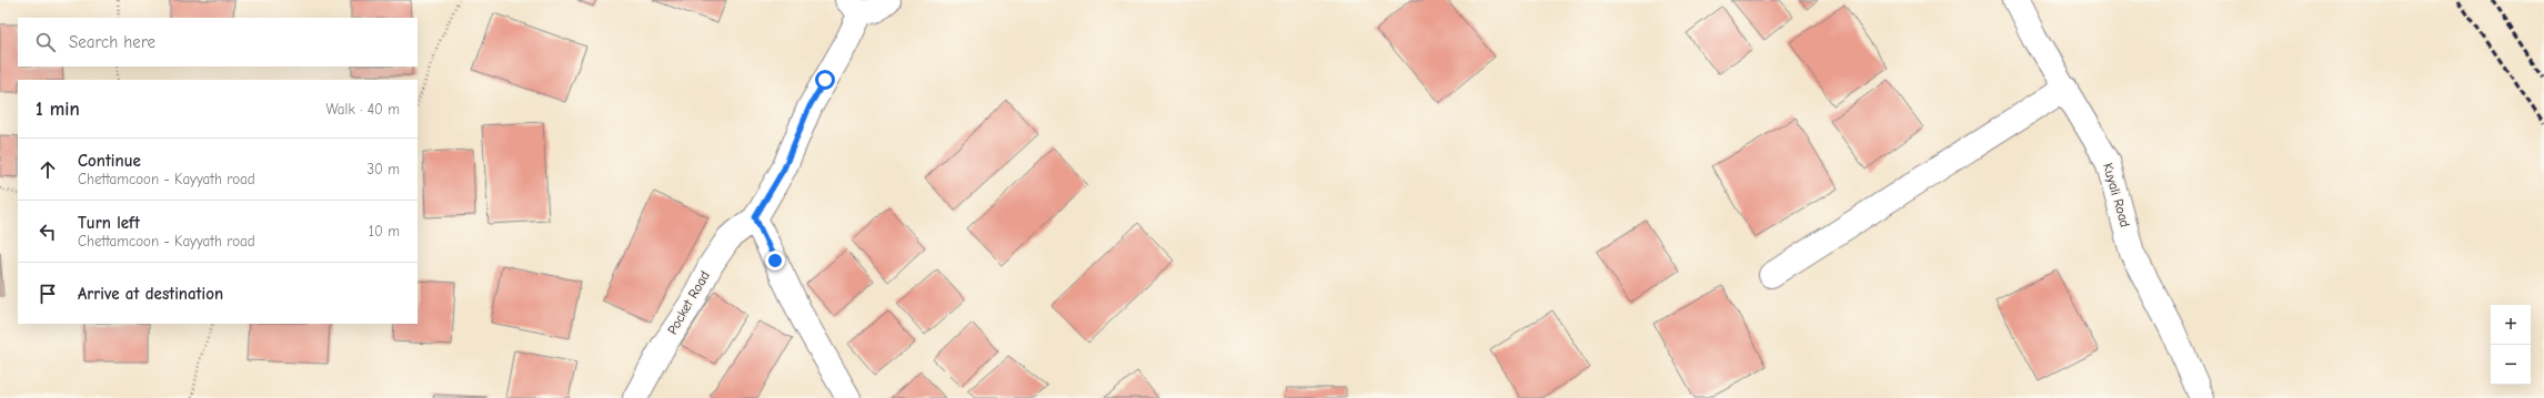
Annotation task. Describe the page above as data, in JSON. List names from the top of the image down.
{
  "streets": {
    "street": ["Kuyali Road", "Pocket Road"]
  },
  "page": {
    "search": "Search here",
    "heading": ["1 min", "Walk · 40 m"],
    "list": [
      ["Continue", "Chettamcoon - Kayyath road", "30 m"],
      ["Turn left", "Chettamcoon - Kayyath road", "10 m"],
      "Arrive at destination"
    ],
    "map_buttons": ["+", "−"]
  }
}
